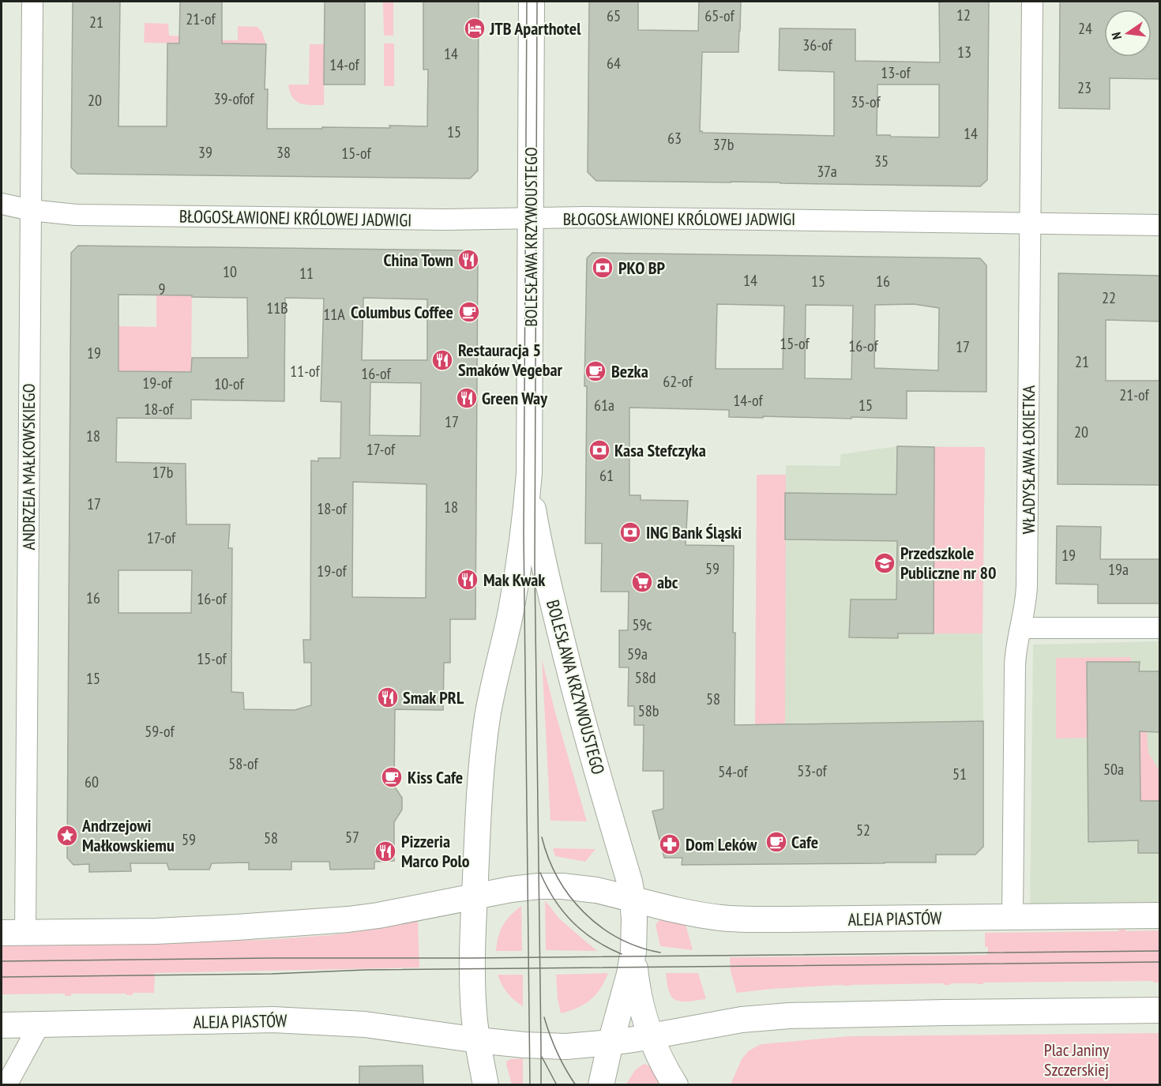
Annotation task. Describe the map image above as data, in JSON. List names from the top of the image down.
{
  "streets": {
    "street": [
      "BŁOGOSŁAWIONEJ KRÓLOWEJ JADWIGI",
      "BOLESŁAWA KRZYWOUSTEGO",
      "WŁADYSŁAWA ŁOKIETKA",
      "ANDRZEJA MAŁKOWSKIEGO",
      "ALEJA PIASTÓW"
    ]
  },
  "crossings": [
    ["BŁOGOSŁAWIONEJ KRÓLOWEJ JADWIGI", "BOLESŁAWA KRZYWOUSTEGO"],
    ["BŁOGOSŁAWIONEJ KRÓLOWEJ JADWIGI", "WŁADYSŁAWA ŁOKIETKA"],
    ["BŁOGOSŁAWIONEJ KRÓLOWEJ JADWIGI", "ANDRZEJA MAŁKOWSKIEGO"],
    ["BOLESŁAWA KRZYWOUSTEGO", "ALEJA PIASTÓW"],
    ["WŁADYSŁAWA ŁOKIETKA", "ALEJA PIASTÓW"]
  ],
  "parks": ["Plac Janiny Szczerskiej"],
  "places": {
    "hotel": ["JTB Aparthotel"],
    "restaurant": [
      "China Town",
      "Restauracja 5 Smaków Vegebar",
      "Green Way",
      "Mak Kwak",
      "Smak PRL",
      "Pizzeria Marco Polo"
    ],
    "bank": ["PKO BP", "Kasa Stefczyka", "ING Bank Śląski"],
    "cafe": [
      "Columbus Coffee",
      "Bezka",
      "Kiss Cafe",
      "Cafe"
    ],
    "school or university": ["Przedszkole Publiczne nr 80"],
    "supermarket": ["abc"],
    "place": ["Andrzejowi Małkowskiemu"],
    "pharmacy": ["Dom Leków"]
  },
  "house_numbers": [
    "12",
    "65",
    "65-of",
    "21-of",
    "21",
    "24",
    "36-of",
    "13",
    "14",
    "64",
    "14-of",
    "13-of",
    "23",
    "39-ofof",
    "20",
    "35-of",
    "15",
    "14",
    "63",
    "37b",
    "39",
    "38",
    "15-of",
    "35",
    "37a",
    "10",
    "11",
    "14",
    "15",
    "16",
    "9",
    "22",
    "11B",
    "11A",
    "15-of",
    "16-of",
    "17",
    "19",
    "21",
    "11-of",
    "16-of",
    "62-of",
    "19-of",
    "10-of",
    "21-of",
    "14-of",
    "61a",
    "15",
    "18-of",
    "17",
    "20",
    "18",
    "17-of",
    "17b",
    "61",
    "17",
    "18",
    "18-of",
    "17-of",
    "19",
    "59",
    "19a",
    "19-of",
    "16",
    "16-of",
    "59c",
    "59a",
    "15-of",
    "58d",
    "15",
    "58",
    "58b",
    "59-of",
    "58-of",
    "50a",
    "53-of",
    "54-of",
    "51",
    "60",
    "52",
    "57",
    "58",
    "59"
  ],
  "north": "left"
}
